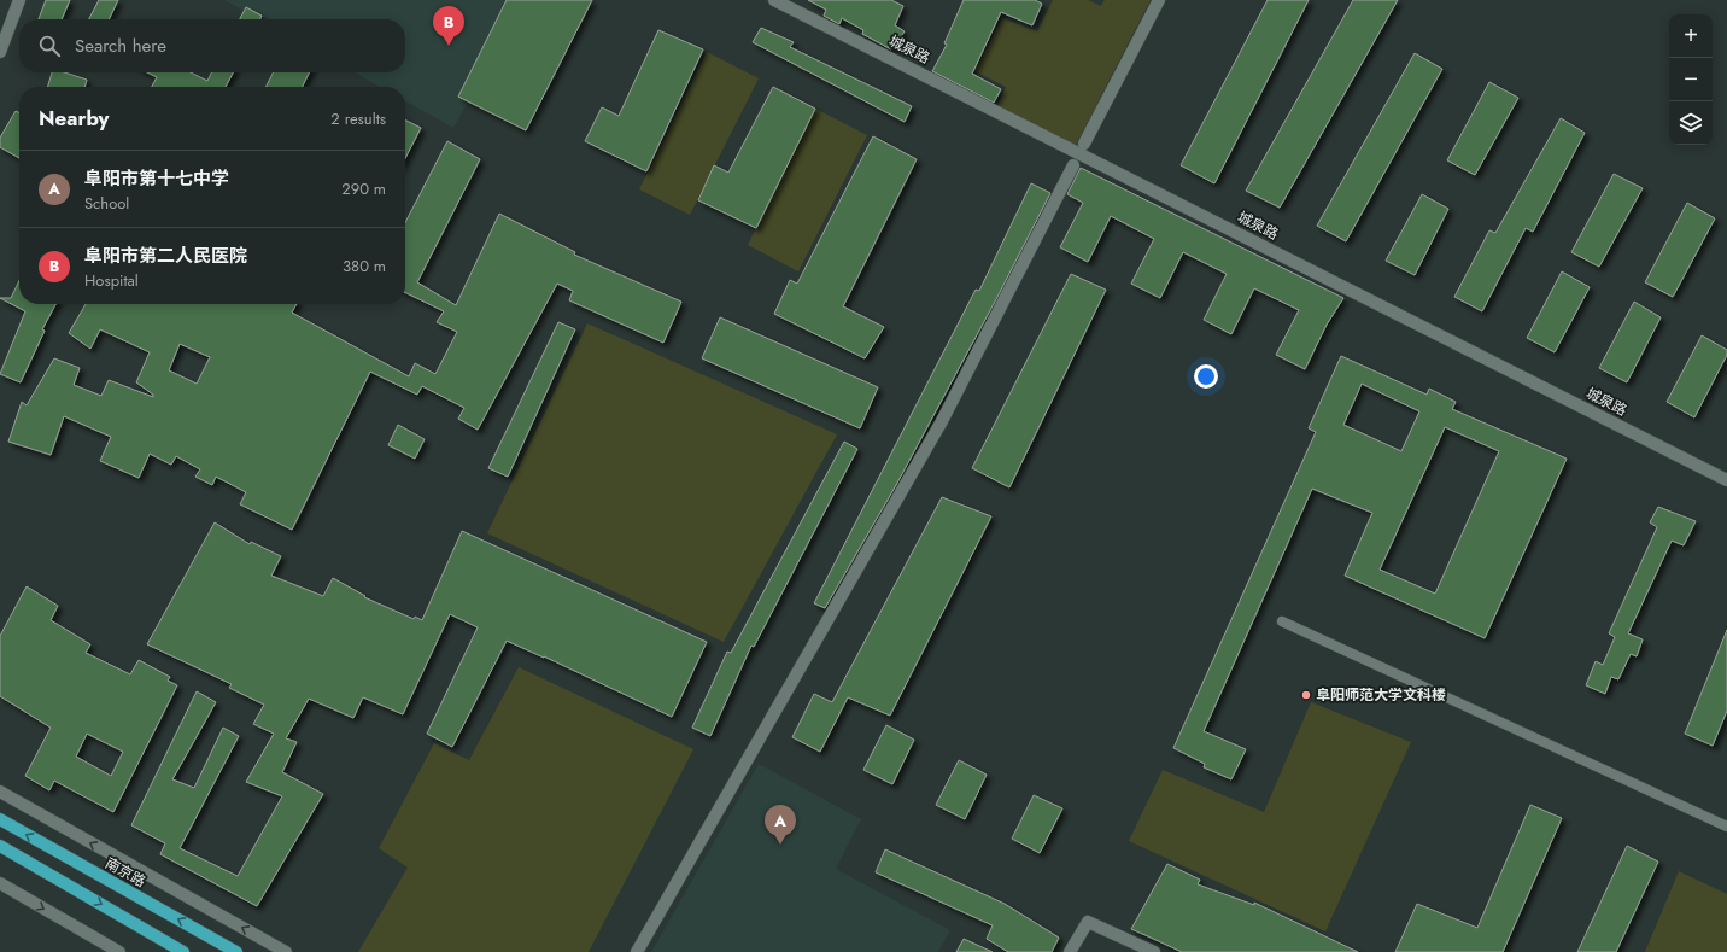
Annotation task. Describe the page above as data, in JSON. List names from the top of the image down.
{
  "streets": {
    "main road": ["南京路"],
    "street": ["城泉路"]
  },
  "places": ["阜阳师范大学文科楼"],
  "page": {
    "pins": ["B", "A"],
    "map_buttons": ["+", "−"],
    "search": "Search here",
    "heading": ["Nearby", "2 results"],
    "list": [
      {
        "mark": "A",
        "name": "阜阳市第十七中学",
        "note": "School",
        "value": "290 m"
      },
      {
        "mark": "B",
        "name": "阜阳市第二人民医院",
        "note": "Hospital",
        "value": "380 m"
      }
    ]
  }
}
